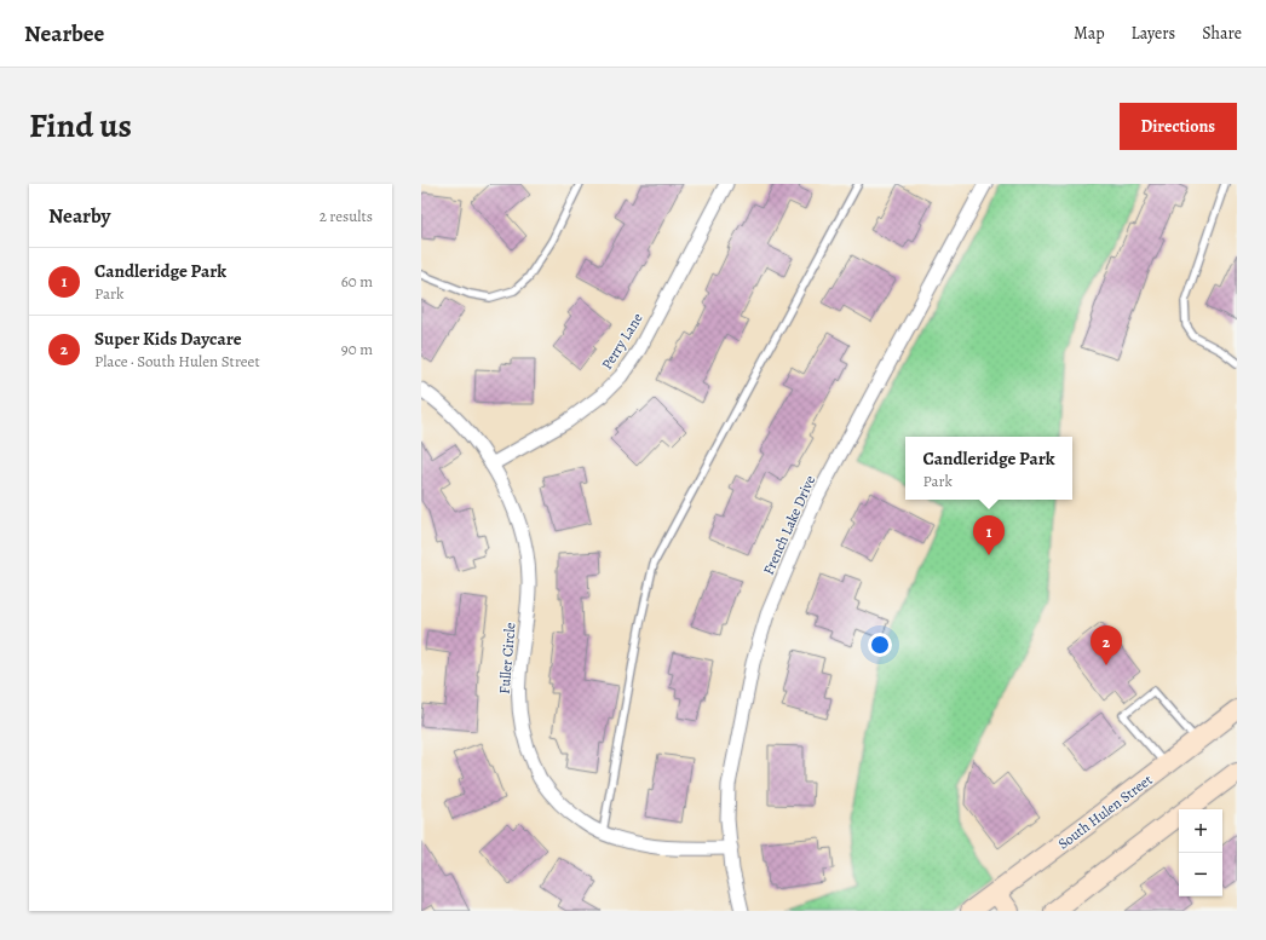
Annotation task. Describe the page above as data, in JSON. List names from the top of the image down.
{
  "streets": {
    "main road": ["South Hulen Street"],
    "street": ["Perry Lane", "French Lake Drive", "Fuller Circle"]
  },
  "crossings": [
    ["Perry Lane", "Fuller Circle"],
    ["French Lake Drive", "Fuller Circle"]
  ],
  "page": {
    "header": "Nearbee",
    "nav": ["Map", "Layers", "Share"],
    "title": "Find us",
    "buttons": "Directions",
    "heading": ["Nearby", "2 results"],
    "list": [
      {
        "mark": "1",
        "name": "Candleridge Park",
        "note": "Park",
        "value": "60 m"
      },
      {
        "mark": "2",
        "name": "Super Kids Daycare",
        "note": "Place · South Hulen Street",
        "value": "90 m"
      }
    ],
    "popup": ["Candleridge Park", "Park"],
    "pins": ["1", "2"],
    "map_buttons": ["+", "−"]
  }
}
